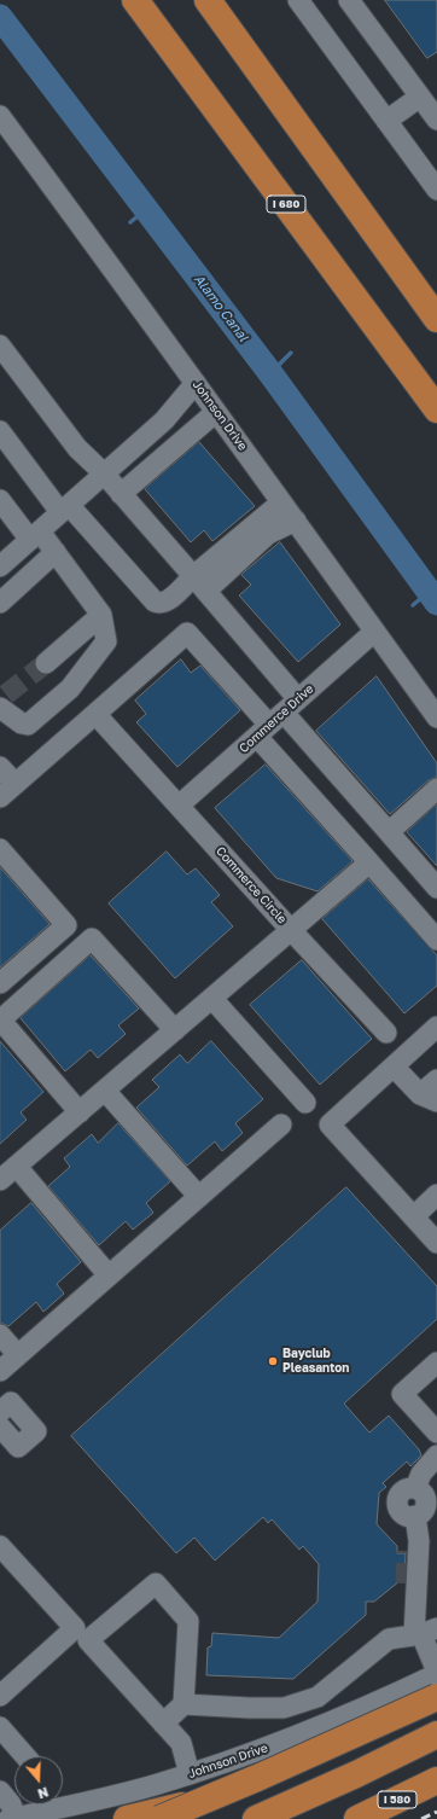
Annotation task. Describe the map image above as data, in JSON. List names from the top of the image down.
{
  "streets": {
    "highway": ["I 680", "I 580"],
    "street": ["Johnson Drive", "Commerce Drive", "Commerce Circle"]
  },
  "crossings": [
    ["Johnson Drive", "Commerce Drive"],
    ["Commerce Drive", "Commerce Circle"]
  ],
  "water": ["Alamo Canal"],
  "places": ["Bayclub Pleasanton"],
  "north": "bottom"
}
